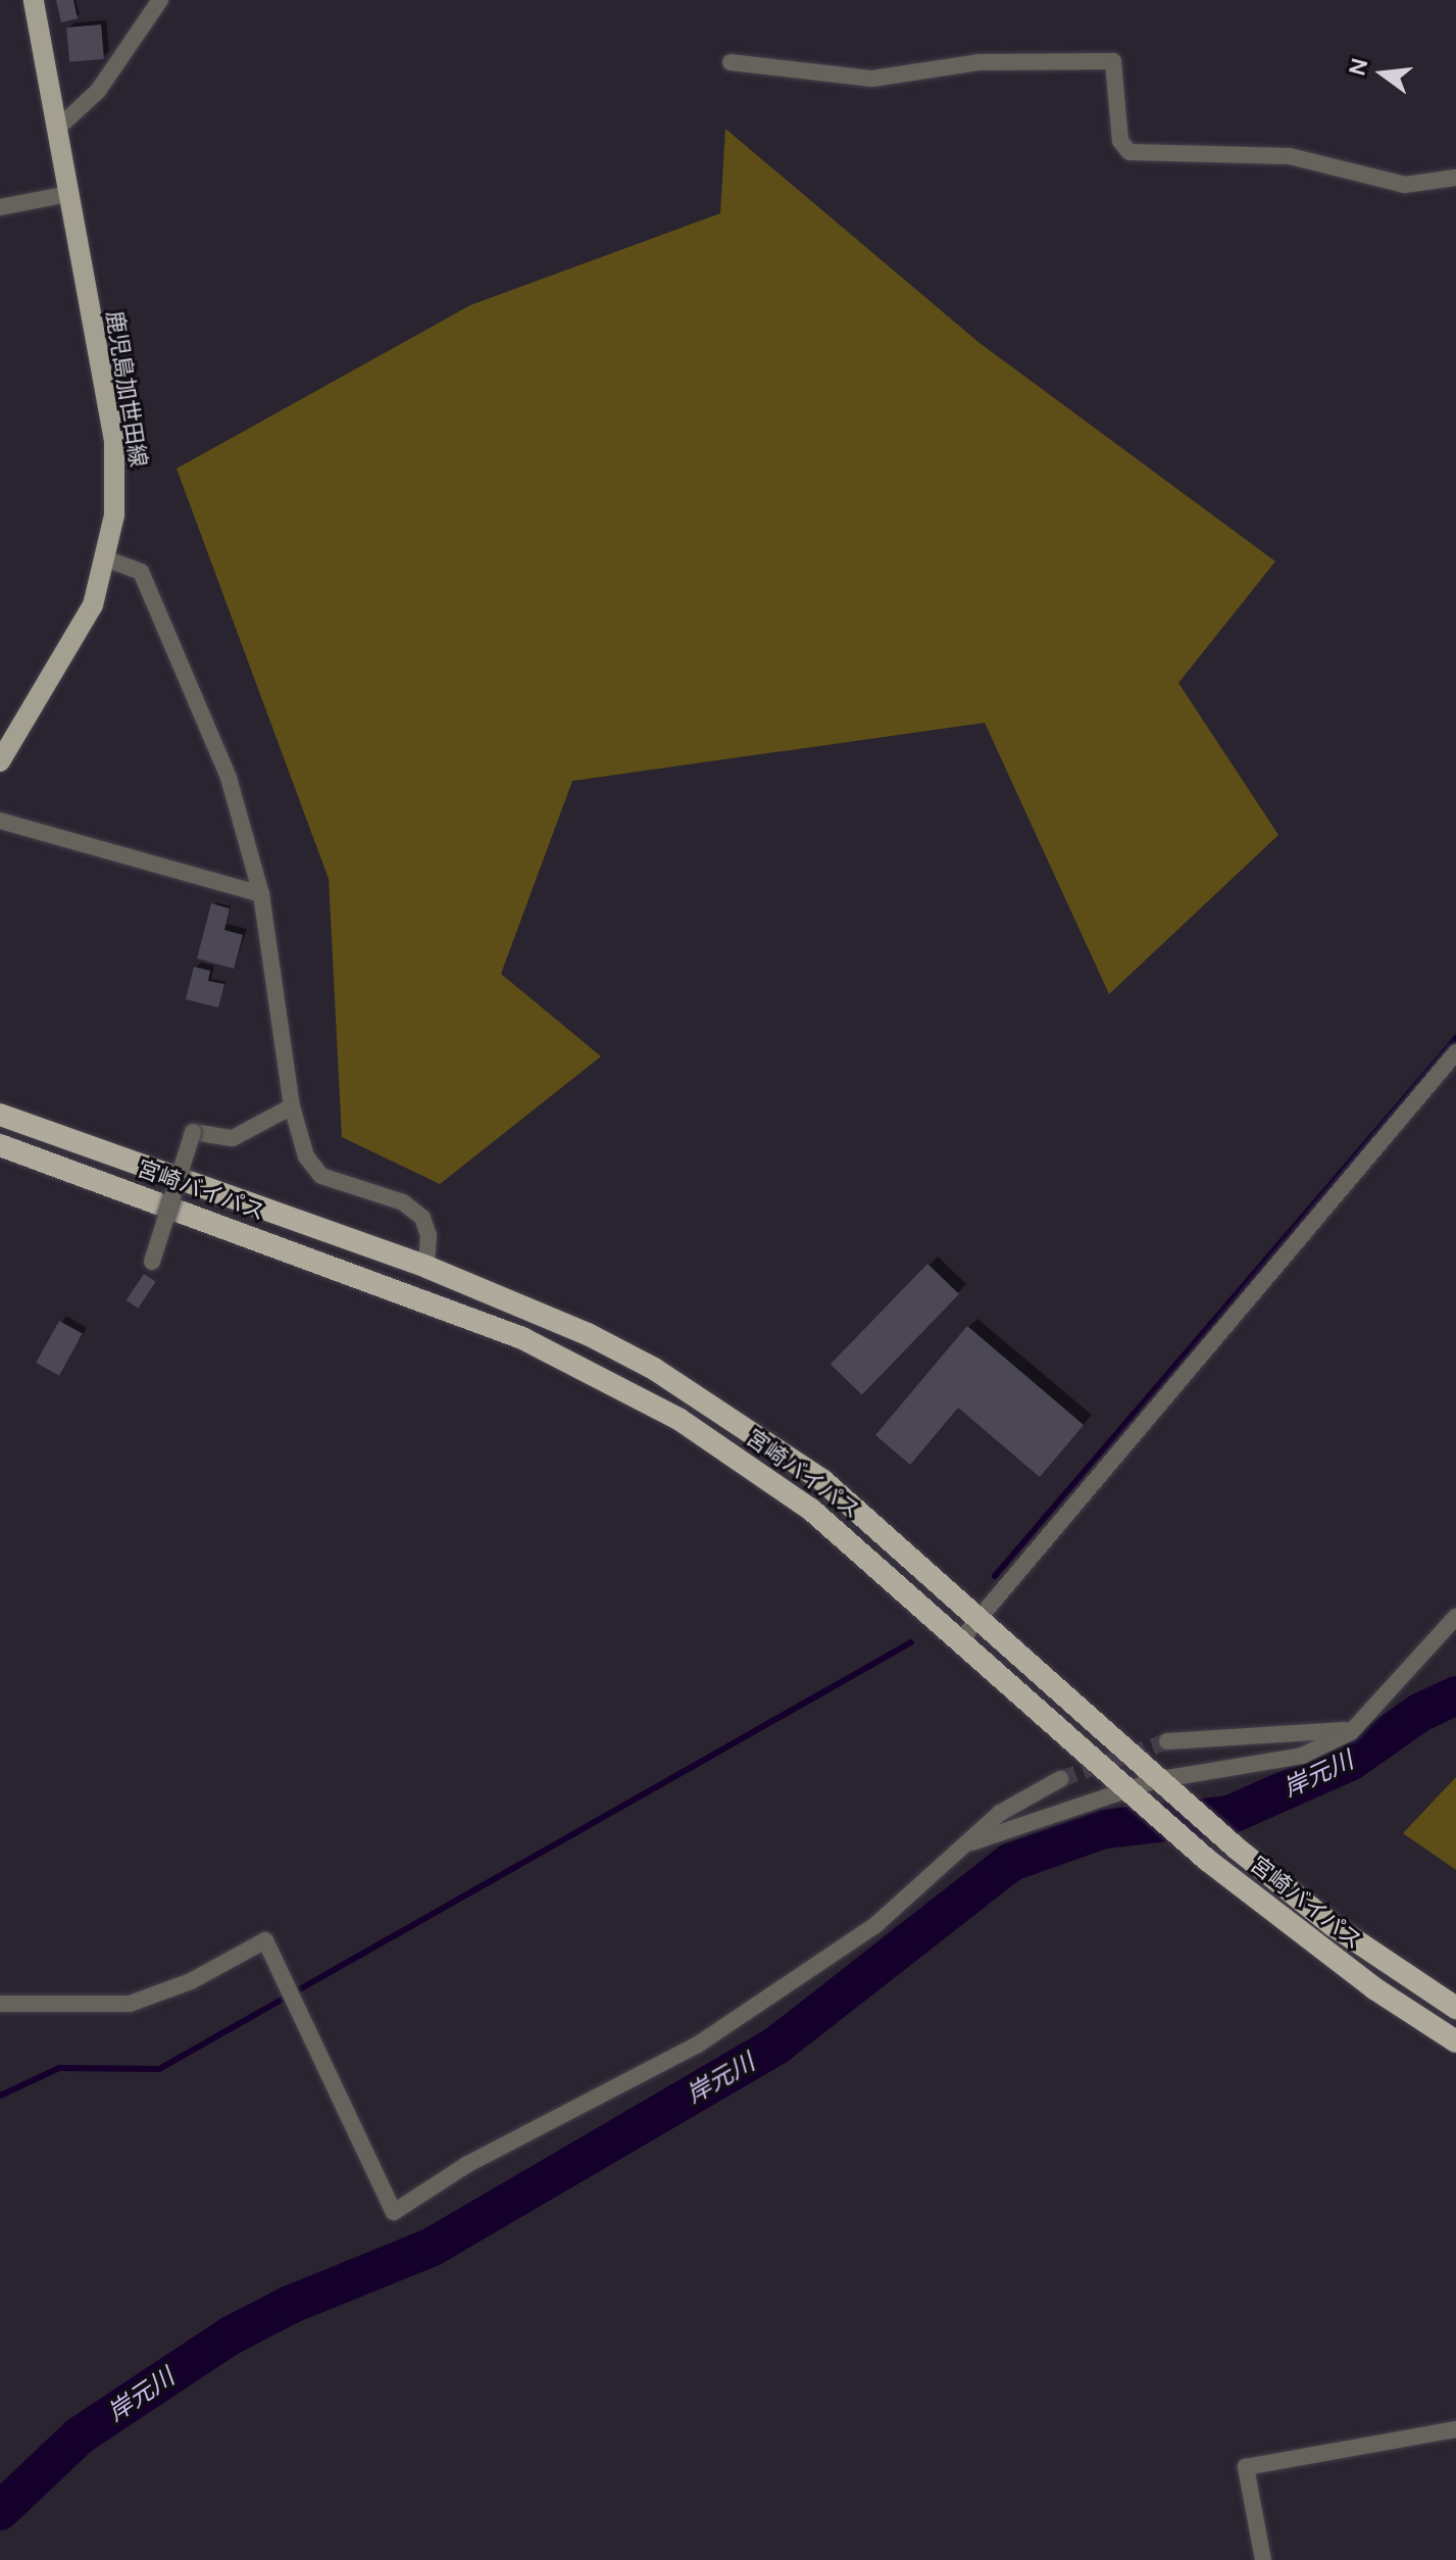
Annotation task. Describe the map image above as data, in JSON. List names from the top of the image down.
{
  "streets": {
    "highway": ["宮崎バイパス"],
    "main road": ["鹿児島加世田線"]
  },
  "water": ["岸元川"],
  "north": "left"
}
